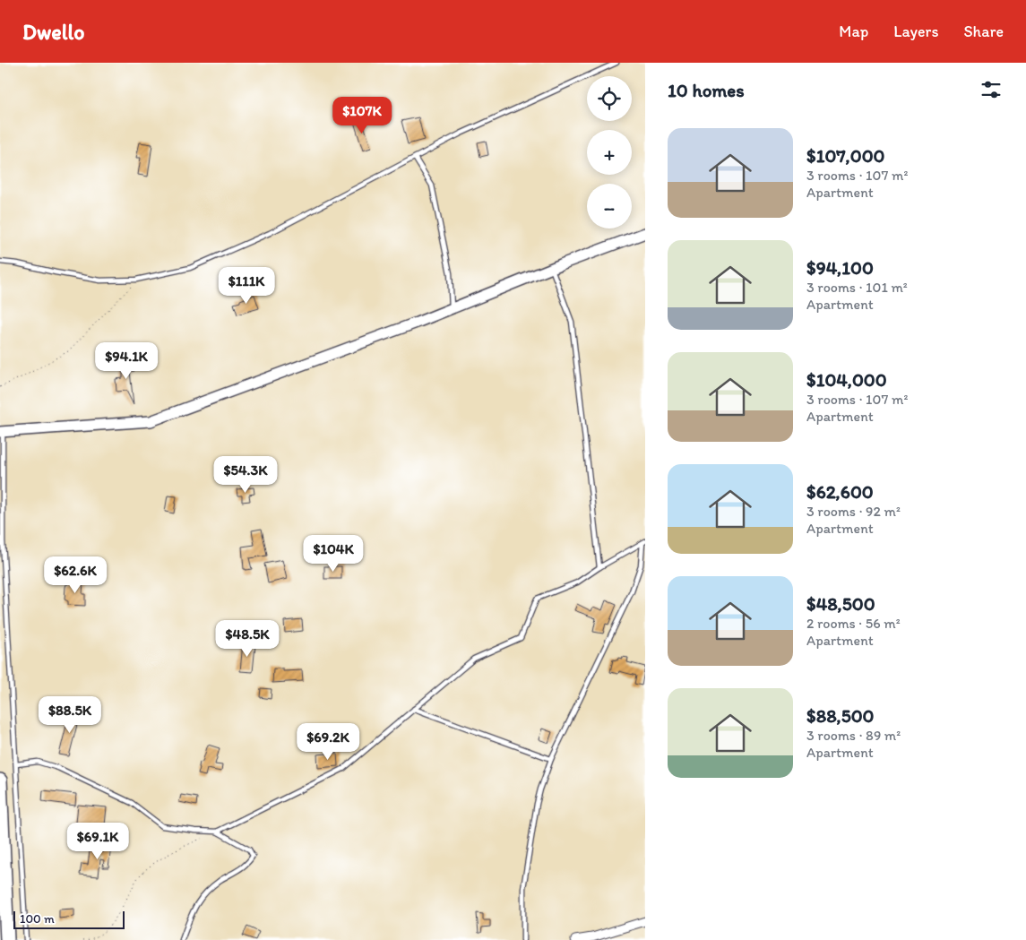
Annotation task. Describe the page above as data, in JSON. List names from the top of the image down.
{
  "scale_bar": "100 m",
  "page": {
    "header": "Dwello",
    "nav": ["Map", "Layers", "Share"],
    "heading": "10 homes",
    "map_buttons": ["+", "−"],
    "price": [
      "$107K",
      "$111K",
      "$94.1K",
      "$54.3K",
      "$104K",
      "$62.6K",
      "$48.5K",
      "$88.5K",
      "$69.2K",
      "$69.1K"
    ],
    "list": [
      {
        "name": "$107,000",
        "note": "3 rooms · 107 m² · Apartment"
      },
      {
        "name": "$94,100",
        "note": "3 rooms · 101 m² · Apartment"
      },
      {
        "name": "$104,000",
        "note": "3 rooms · 107 m² · Apartment"
      },
      {
        "name": "$62,600",
        "note": "3 rooms · 92 m² · Apartment"
      },
      {
        "name": "$48,500",
        "note": "2 rooms · 56 m² · Apartment"
      },
      {
        "name": "$88,500",
        "note": "3 rooms · 89 m² · Apartment"
      }
    ],
    "scale": "100 m"
  }
}
